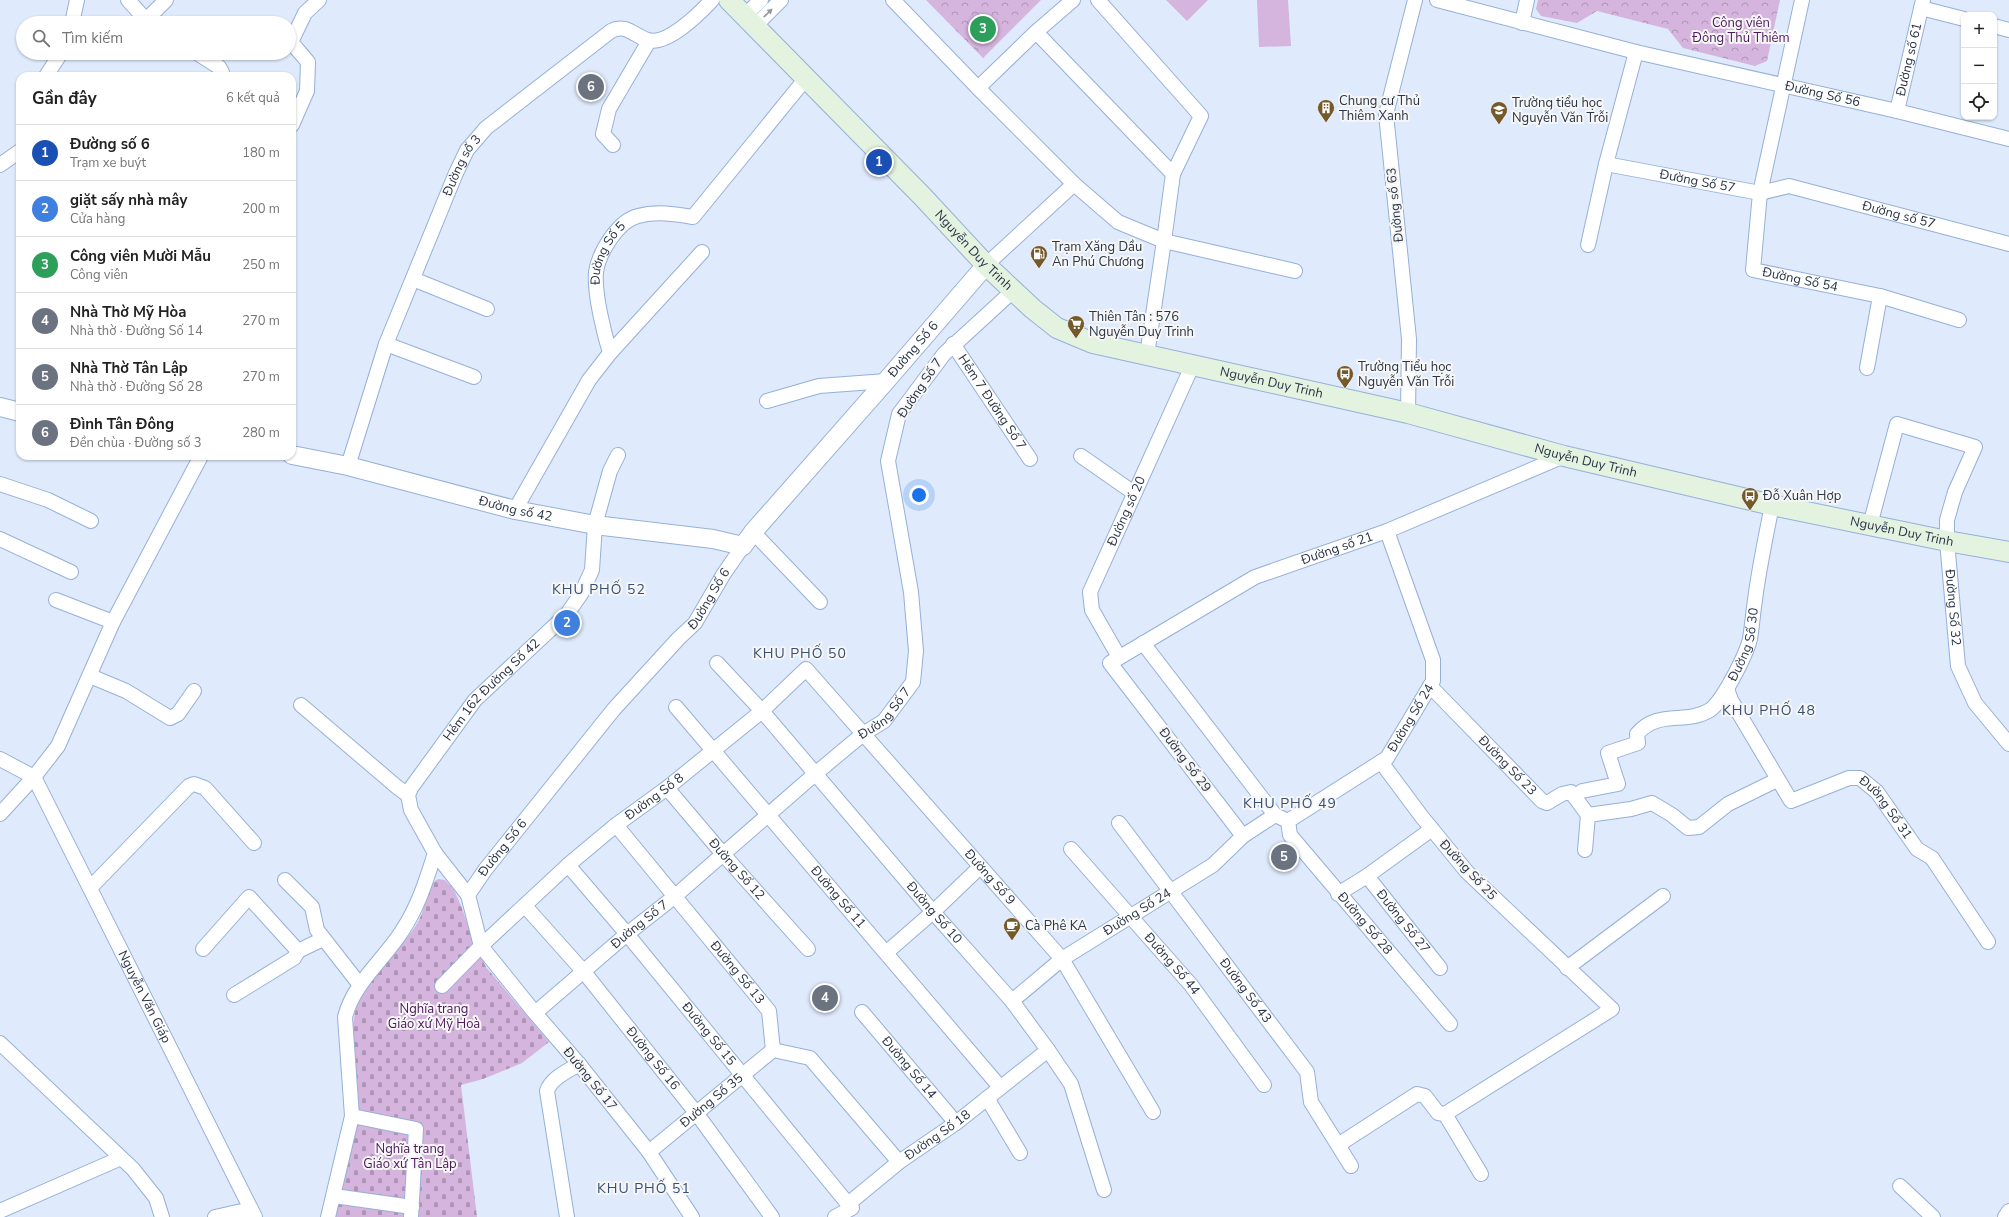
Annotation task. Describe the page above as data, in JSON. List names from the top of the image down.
{
  "streets": {
    "main road": ["Nguyễn Duy Trinh"],
    "street": [
      "Đường số 61",
      "Đường Số 56",
      "Đường số 3",
      "Đường Số 57",
      "Đường số 63",
      "Đường số 57",
      "Đường Số 5",
      "Đường Số 54",
      "Đường Số 6",
      "Đường Số 7",
      "Hẻm 7 Đường Số 7",
      "Đường số 42",
      "Đường số 20",
      "Đường số 21",
      "Đường Số 32",
      "Đường Số 30",
      "Hẻm 162 Đường Số 42",
      "Đường Số 24",
      "Đường Số 29",
      "Đường Số 23",
      "Đường Số 8",
      "Đường Số 31",
      "Đường Số 12",
      "Đường Số 25",
      "Đường Số 9",
      "Đường Số 11",
      "Đường Số 10",
      "Đường Số 27",
      "Đường Số 28",
      "Đường Số 44",
      "Đường Số 13",
      "Đường Số 43",
      "Nguyễn Văn Giáp",
      "Đường Số 15",
      "Đường Số 16",
      "Đường Số 14",
      "Đường Số 17",
      "Đường Số 35",
      "Đường Số 18"
    ]
  },
  "crossings": [
    ["Đường số 61", "Đường Số 56"],
    ["Đường Số 56", "Đường Số 54"],
    ["Đường số 3", "Đường số 42"],
    ["Đường Số 57", "Đường số 57"],
    ["Đường Số 57", "Đường Số 54"],
    ["Đường số 63", "Nguyễn Duy Trinh"],
    ["Nguyễn Duy Trinh", "Đường Số 5"],
    ["Nguyễn Duy Trinh", "Đường Số 6"],
    ["Nguyễn Duy Trinh", "Đường Số 7"],
    ["Nguyễn Duy Trinh", "Đường số 20"],
    ["Nguyễn Duy Trinh", "Đường số 21"],
    ["Nguyễn Duy Trinh", "Đường Số 32"],
    ["Nguyễn Duy Trinh", "Đường Số 30"],
    ["Đường Số 6", "Đường số 42"],
    ["Đường Số 7", "Hẻm 7 Đường Số 7"],
    ["Đường Số 7", "Đường Số 8"],
    ["Đường Số 7", "Đường Số 12"],
    ["Đường Số 7", "Đường Số 9"],
    ["Đường Số 7", "Đường Số 11"],
    ["Đường Số 7", "Đường Số 10"],
    ["Đường Số 7", "Đường Số 13"],
    ["Đường Số 7", "Đường Số 15"],
    ["Đường Số 7", "Đường Số 16"],
    ["Đường Số 7", "Đường Số 17"],
    ["Đường số 42", "Hẻm 162 Đường Số 42"],
    ["Đường số 20", "Đường số 21"],
    ["Đường số 20", "Đường Số 29"],
    ["Đường số 21", "Đường Số 24"],
    ["Đường số 21", "Đường Số 29"],
    ["Đường Số 30", "Đường Số 31"],
    ["Đường Số 24", "Đường Số 29"],
    ["Đường Số 24", "Đường Số 23"],
    ["Đường Số 24", "Đường Số 25"],
    ["Đường Số 24", "Đường Số 9"],
    ["Đường Số 24", "Đường Số 10"],
    ["Đường Số 24", "Đường Số 28"],
    ["Đường Số 24", "Đường Số 44"],
    ["Đường Số 24", "Đường Số 43"],
    ["Đường Số 8", "Đường Số 12"],
    ["Đường Số 8", "Đường Số 9"],
    ["Đường Số 8", "Đường Số 11"],
    ["Đường Số 8", "Đường Số 10"],
    ["Đường Số 8", "Đường Số 13"],
    ["Đường Số 8", "Đường Số 15"],
    ["Đường Số 8", "Đường Số 16"],
    ["Đường Số 8", "Đường Số 17"],
    ["Đường Số 11", "Đường Số 18"],
    ["Đường Số 10", "Đường Số 18"],
    ["Đường Số 13", "Đường Số 35"],
    ["Đường Số 15", "Đường Số 35"],
    ["Đường Số 15", "Đường Số 18"],
    ["Đường Số 16", "Đường Số 35"],
    ["Đường Số 14", "Đường Số 18"],
    ["Đường Số 17", "Đường Số 35"]
  ],
  "districts": [
    "KHU PHỐ 52",
    "KHU PHỐ 50",
    "KHU PHỐ 48",
    "KHU PHỐ 49",
    "KHU PHỐ 51"
  ],
  "parks": ["Công viên Đông Thủ Thiêm", "Nghĩa trang Giáo xứ Mỹ Hoà", "Nghĩa trang Giáo xứ Tân Lập"],
  "places": {
    "building": ["Chung cư Thủ Thiêm Xanh"],
    "school or university": ["Trường tiểu học Nguyễn Văn Trỗi"],
    "fuel station": ["Trạm Xăng Dầu An Phú Chương"],
    "supermarket": ["Thiên Tân : 576 Nguyễn Duy Trinh"],
    "bus stop": ["Trường Tiểu học Nguyễn Văn Trỗi", "Đỗ Xuân Hợp"],
    "cafe": ["Cà Phê KA"]
  },
  "page": {
    "map_buttons": ["+", "−"],
    "pins": [
      "3",
      "6",
      "1",
      "2",
      "5",
      "4"
    ],
    "search": "Tìm kiếm",
    "heading": ["Gần đây", "6 kết quả"],
    "list": [
      {
        "mark": "1",
        "name": "Đường số 6",
        "note": "Trạm xe buýt",
        "value": "180 m"
      },
      {
        "mark": "2",
        "name": "giặt sấy nhà mây",
        "note": "Cửa hàng",
        "value": "200 m"
      },
      {
        "mark": "3",
        "name": "Công viên Mười Mẫu",
        "note": "Công viên",
        "value": "250 m"
      },
      {
        "mark": "4",
        "name": "Nhà Thờ Mỹ Hòa",
        "note": "Nhà thờ · Đường Số 14",
        "value": "270 m"
      },
      {
        "mark": "5",
        "name": "Nhà Thờ Tân Lập",
        "note": "Nhà thờ · Đường Số 28",
        "value": "270 m"
      },
      {
        "mark": "6",
        "name": "Đình Tân Đông",
        "note": "Đền chùa · Đường số 3",
        "value": "280 m"
      }
    ]
  }
}
